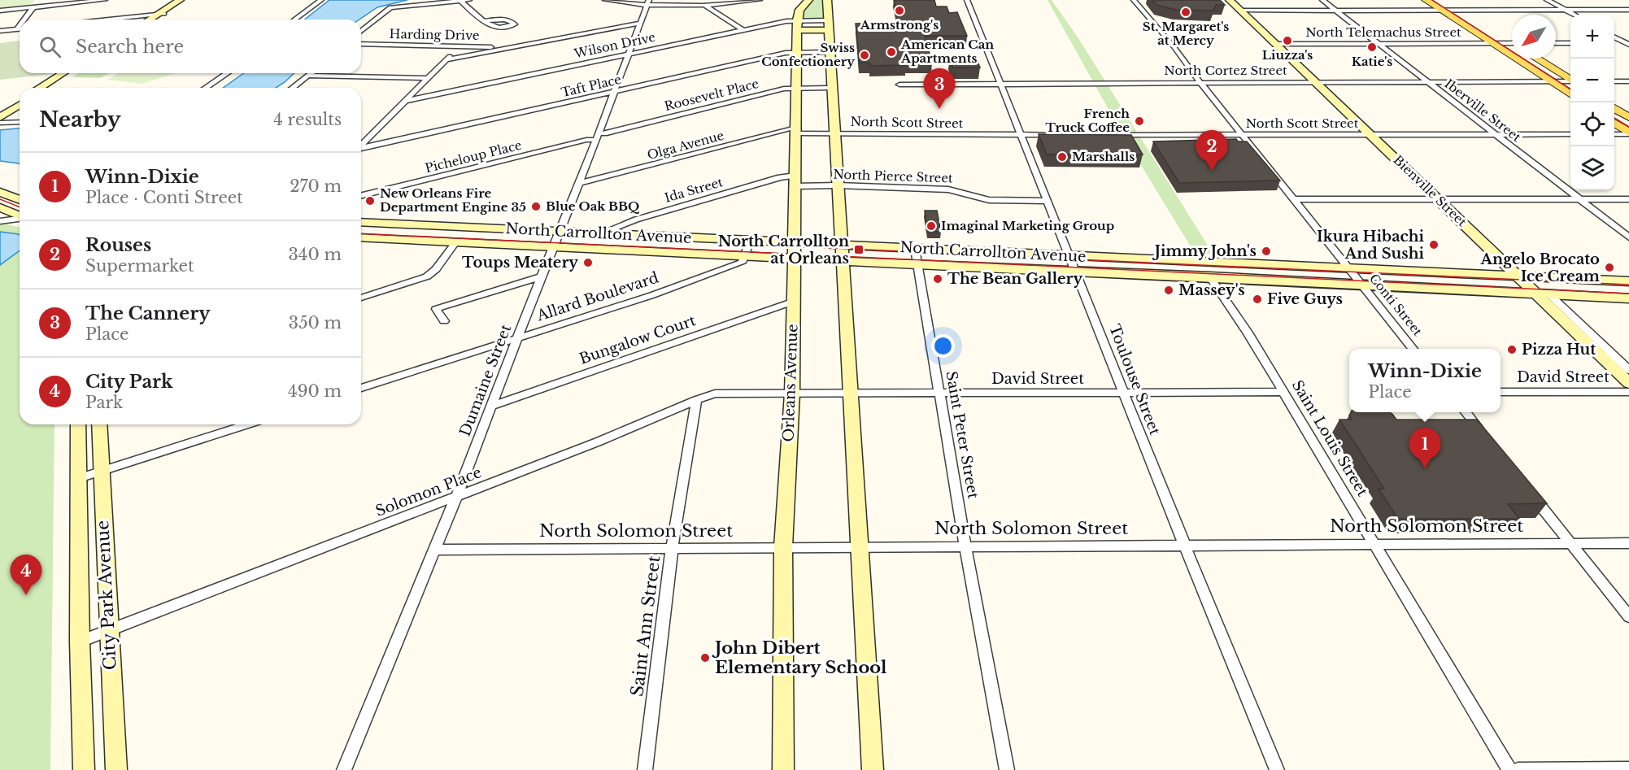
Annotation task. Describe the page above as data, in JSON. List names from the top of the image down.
{
  "streets": {
    "street": [
      "North Telemachus Street",
      "Harding Drive",
      "Wilson Drive",
      "North Cortez Street",
      "Taft Place",
      "Roosevelt Place",
      "Iberville Street",
      "North Scott Street",
      "Olga Avenue",
      "Picheloup Place",
      "North Pierce Street",
      "Ida Street",
      "Bienville Street",
      "North Carrollton Avenue",
      "Allard Boulevard",
      "Conti Street",
      "Bungalow Court",
      "David Street",
      "Toulouse Street",
      "Dumaine Street",
      "Orleans Avenue",
      "Saint Peter Street",
      "Saint Louis Street",
      "Solomon Place",
      "North Solomon Street",
      "City Park Avenue",
      "Saint Ann Street"
    ]
  },
  "crossings": [
    ["North Telemachus Street", "Iberville Street"],
    ["North Telemachus Street", "Bienville Street"],
    ["Harding Drive", "Dumaine Street"],
    ["Wilson Drive", "Dumaine Street"],
    ["Wilson Drive", "Orleans Avenue"],
    ["North Cortez Street", "Iberville Street"],
    ["North Cortez Street", "Bienville Street"],
    ["North Cortez Street", "Conti Street"],
    ["North Cortez Street", "Toulouse Street"],
    ["Taft Place", "Dumaine Street"],
    ["Taft Place", "Orleans Avenue"],
    ["Roosevelt Place", "Picheloup Place"],
    ["Roosevelt Place", "Dumaine Street"],
    ["Roosevelt Place", "Orleans Avenue"],
    ["Iberville Street", "North Scott Street"],
    ["North Scott Street", "Olga Avenue"],
    ["North Scott Street", "Bienville Street"],
    ["North Scott Street", "Conti Street"],
    ["North Scott Street", "Toulouse Street"],
    ["North Scott Street", "Orleans Avenue"],
    ["Olga Avenue", "Dumaine Street"],
    ["Olga Avenue", "Orleans Avenue"],
    ["Picheloup Place", "Dumaine Street"],
    ["North Pierce Street", "Ida Street"],
    ["North Pierce Street", "Toulouse Street"],
    ["North Pierce Street", "Orleans Avenue"],
    ["Ida Street", "North Carrollton Avenue"],
    ["Ida Street", "Orleans Avenue"],
    ["Bienville Street", "North Carrollton Avenue"],
    ["North Carrollton Avenue", "Allard Boulevard"],
    ["North Carrollton Avenue", "Conti Street"],
    ["North Carrollton Avenue", "Toulouse Street"],
    ["North Carrollton Avenue", "Dumaine Street"],
    ["North Carrollton Avenue", "Orleans Avenue"],
    ["North Carrollton Avenue", "Saint Peter Street"],
    ["North Carrollton Avenue", "Saint Louis Street"],
    ["Allard Boulevard", "Dumaine Street"],
    ["Bungalow Court", "Dumaine Street"],
    ["Bungalow Court", "Orleans Avenue"],
    ["David Street", "Toulouse Street"],
    ["David Street", "Orleans Avenue"],
    ["David Street", "Saint Peter Street"],
    ["David Street", "Saint Louis Street"],
    ["David Street", "Solomon Place"],
    ["Toulouse Street", "North Solomon Street"],
    ["Dumaine Street", "Solomon Place"],
    ["Dumaine Street", "North Solomon Street"],
    ["Orleans Avenue", "Solomon Place"],
    ["Orleans Avenue", "North Solomon Street"],
    ["Saint Peter Street", "North Solomon Street"],
    ["Saint Louis Street", "North Solomon Street"],
    ["Solomon Place", "City Park Avenue"],
    ["Solomon Place", "Saint Ann Street"],
    ["North Solomon Street", "Saint Ann Street"]
  ],
  "places": {
    "other": [
      "Armstrong's",
      "St. Margaret's at Mercy",
      "Liuzza's",
      "Katie's",
      "American Can Apartments",
      "Swiss Confectionery",
      "French Truck Coffee",
      "Marshalls",
      "New Orleans Fire Department Engine 35",
      "Blue Oak BBQ",
      "Imaginal Marketing Group",
      "Ikura Hibachi And Sushi",
      "Jimmy John's",
      "Toups Meatery",
      "Angelo Brocato Ice Cream",
      "The Bean Gallery",
      "Massey's",
      "Five Guys",
      "Pizza Hut",
      "John Dibert Elementary School"
    ],
    "transit": ["North Carrollton at Orleans"]
  },
  "north": "bottom left",
  "page": {
    "map_buttons": ["+", "−"],
    "search": "Search here",
    "pins": [
      "3",
      "2",
      "1",
      "4"
    ],
    "heading": ["Nearby", "4 results"],
    "list": [
      {
        "mark": "1",
        "name": "Winn-Dixie",
        "note": "Place · Conti Street",
        "value": "270 m"
      },
      {
        "mark": "2",
        "name": "Rouses",
        "note": "Supermarket",
        "value": "340 m"
      },
      {
        "mark": "3",
        "name": "The Cannery",
        "note": "Place",
        "value": "350 m"
      },
      {
        "mark": "4",
        "name": "City Park",
        "note": "Park",
        "value": "490 m"
      }
    ],
    "popup": ["Winn-Dixie", "Place"]
  }
}
